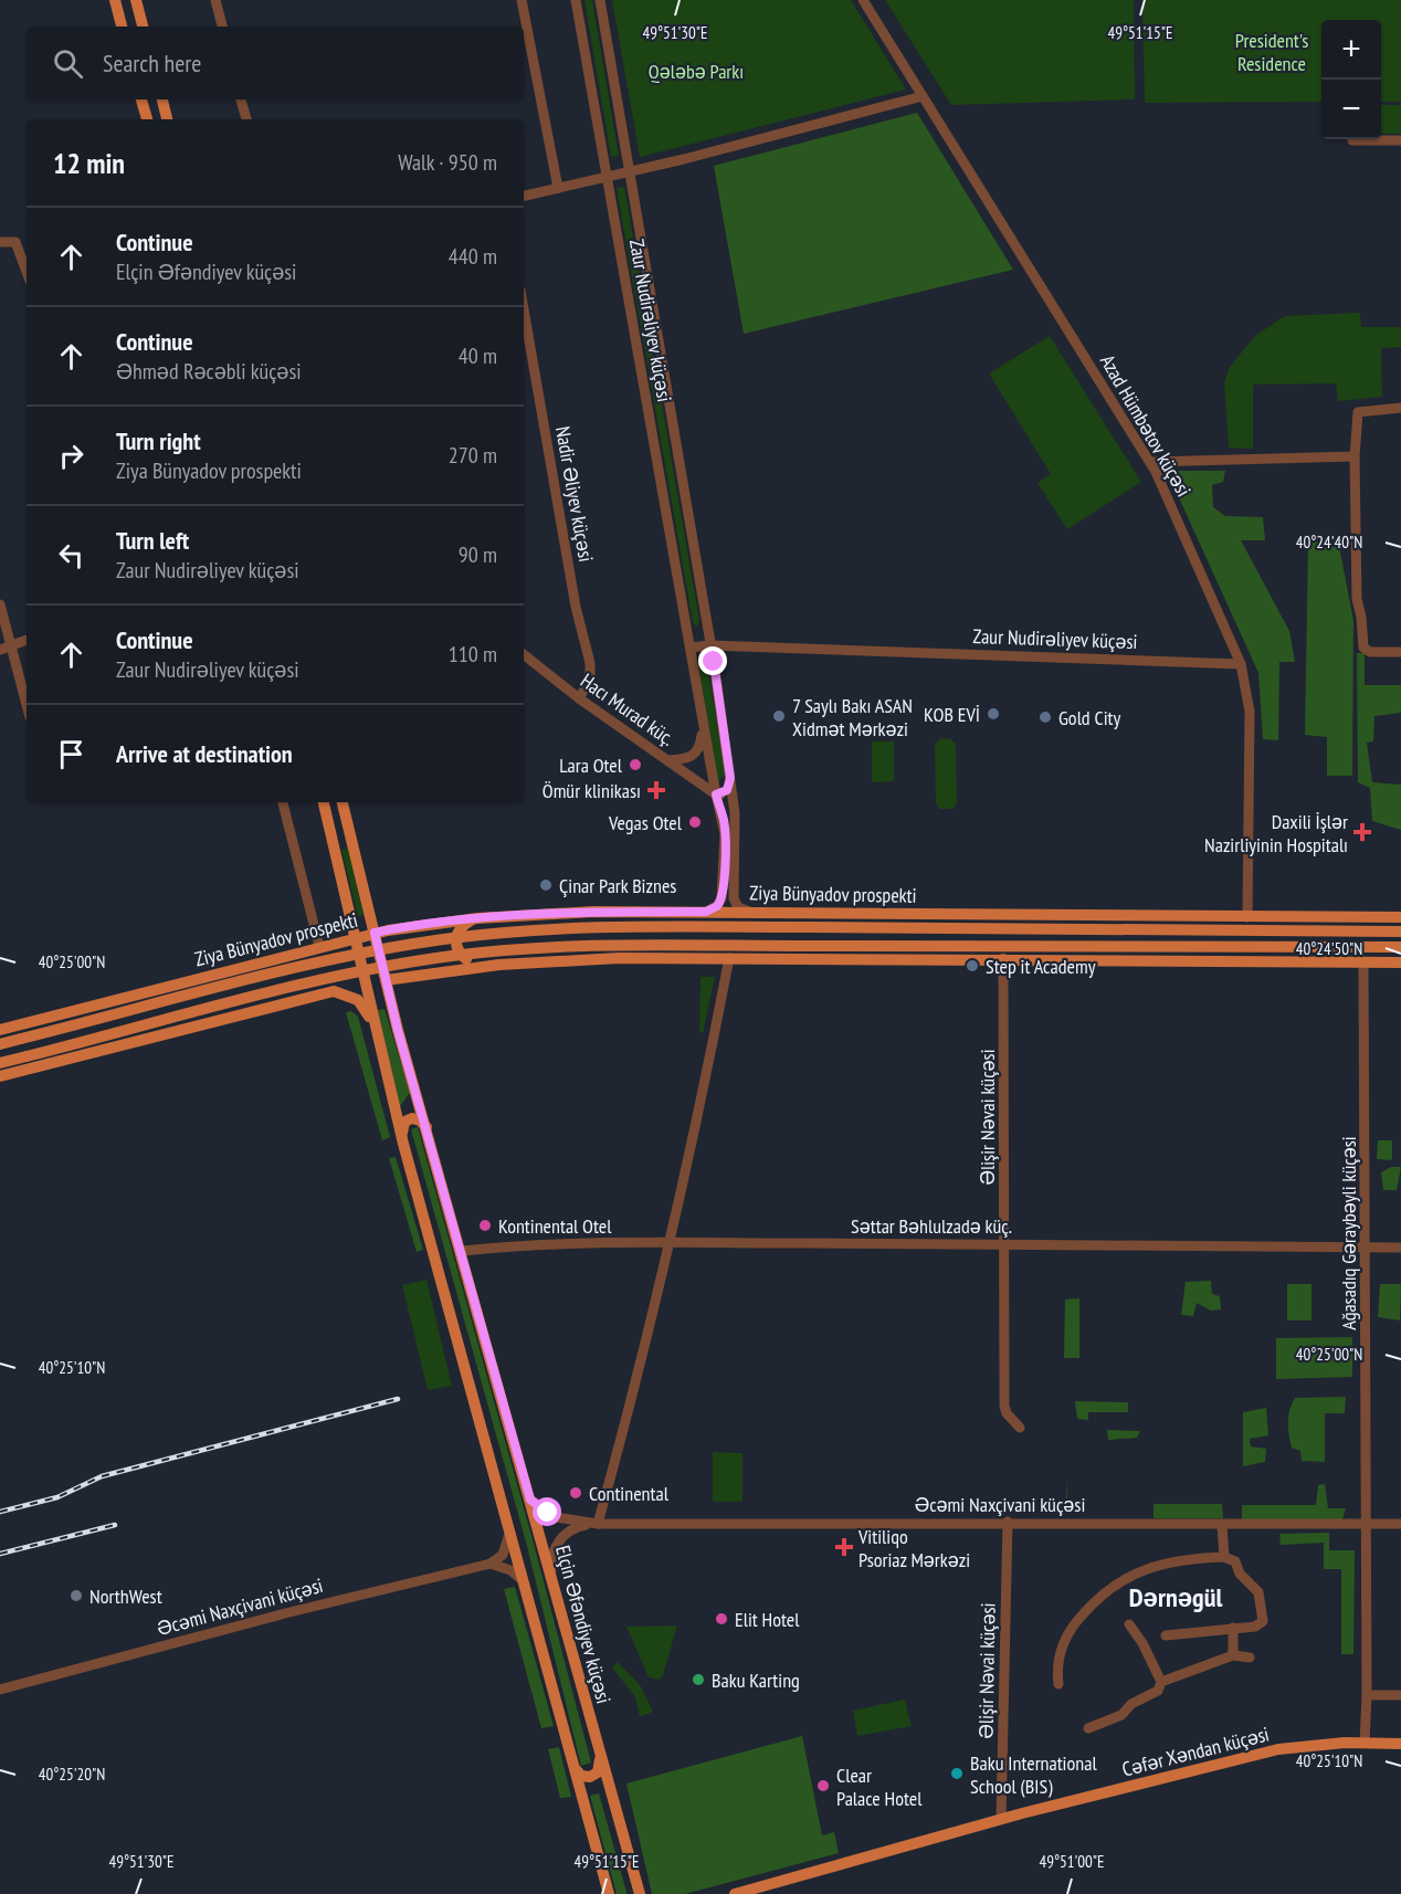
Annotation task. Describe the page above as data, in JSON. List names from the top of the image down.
{
  "streets": {
    "main road": ["Ziya Bünyadov prospekti", "Elçin Əfəndiyev küçəsi", "Cəfər Xəndan küçəsi"],
    "street": [
      "Zaur Nudirəliyev küçəsi",
      "Azad Hümbətov küçəsi",
      "Nadir Əliyev küçəsi",
      "Hacı Murad küç.",
      "Əlişir Nəvai küçəsi",
      "Səttar Bəhlulzadə küç.",
      "Ağasadıq Gəraybəyli küçəsi",
      "Əcəmi Naxçivani küçəsi"
    ]
  },
  "crossings": [
    ["Zaur Nudirəliyev küçəsi", "Azad Hümbətov küçəsi"],
    ["Zaur Nudirəliyev küçəsi", "Hacı Murad küç."],
    ["Zaur Nudirəliyev küçəsi", "Ziya Bünyadov prospekti"],
    ["Azad Hümbətov küçəsi", "Ziya Bünyadov prospekti"],
    ["Nadir Əliyev küçəsi", "Hacı Murad küç."],
    ["Ziya Bünyadov prospekti", "Elçin Əfəndiyev küçəsi"],
    ["Əlişir Nəvai küçəsi", "Səttar Bəhlulzadə küç."],
    ["Əlişir Nəvai küçəsi", "Əcəmi Naxçivani küçəsi"],
    ["Əlişir Nəvai küçəsi", "Cəfər Xəndan küçəsi"],
    ["Səttar Bəhlulzadə küç.", "Ağasadıq Gəraybəyli küçəsi"],
    ["Səttar Bəhlulzadə küç.", "Elçin Əfəndiyev küçəsi"],
    ["Ağasadıq Gəraybəyli küçəsi", "Əcəmi Naxçivani küçəsi"],
    ["Ağasadıq Gəraybəyli küçəsi", "Cəfər Xəndan küçəsi"]
  ],
  "districts": ["Dərnəgül"],
  "parks": ["President's Residence", "Qələbə Parkı"],
  "places": {
    "other": [
      "KOB EVİ",
      "7 Saylı Bakı ASAN Xidmət Mərkəzi",
      "Gold City",
      "Lara Otel",
      "Vegas Otel",
      "Çinar Park Biznes",
      "Step it Academy",
      "Kontinental Otel",
      "Continental",
      "NorthWest",
      "Elit Hotel",
      "Baku Karting",
      "Baku International School (BIS)",
      "Clear Palace Hotel"
    ],
    "health": ["Ömür klinikası", "Daxili İşlər Nazirliyinin Hospitalı", "Vitiliqo Psoriaz Mərkəzi"]
  },
  "page": {
    "map_buttons": ["+", "−"],
    "search": "Search here",
    "heading": ["12 min", "Walk · 950 m"],
    "list": [
      ["Continue", "Elçin Əfəndiyev küçəsi", "440 m"],
      ["Continue", "Əhməd Rəcəbli küçəsi", "40 m"],
      ["Turn right", "Ziya Bünyadov prospekti", "270 m"],
      ["Turn left", "Zaur Nudirəliyev küçəsi", "90 m"],
      ["Continue", "Zaur Nudirəliyev küçəsi", "110 m"],
      "Arrive at destination"
    ]
  },
  "coordinates": [
    "49°51'30\"E",
    "49°51'15\"E",
    "40°24'40\"N",
    "40°24'50\"N",
    "40°25'00\"N",
    "40°25'10\"N",
    "40°25'20\"N",
    "49°51'00\"E"
  ]
}
